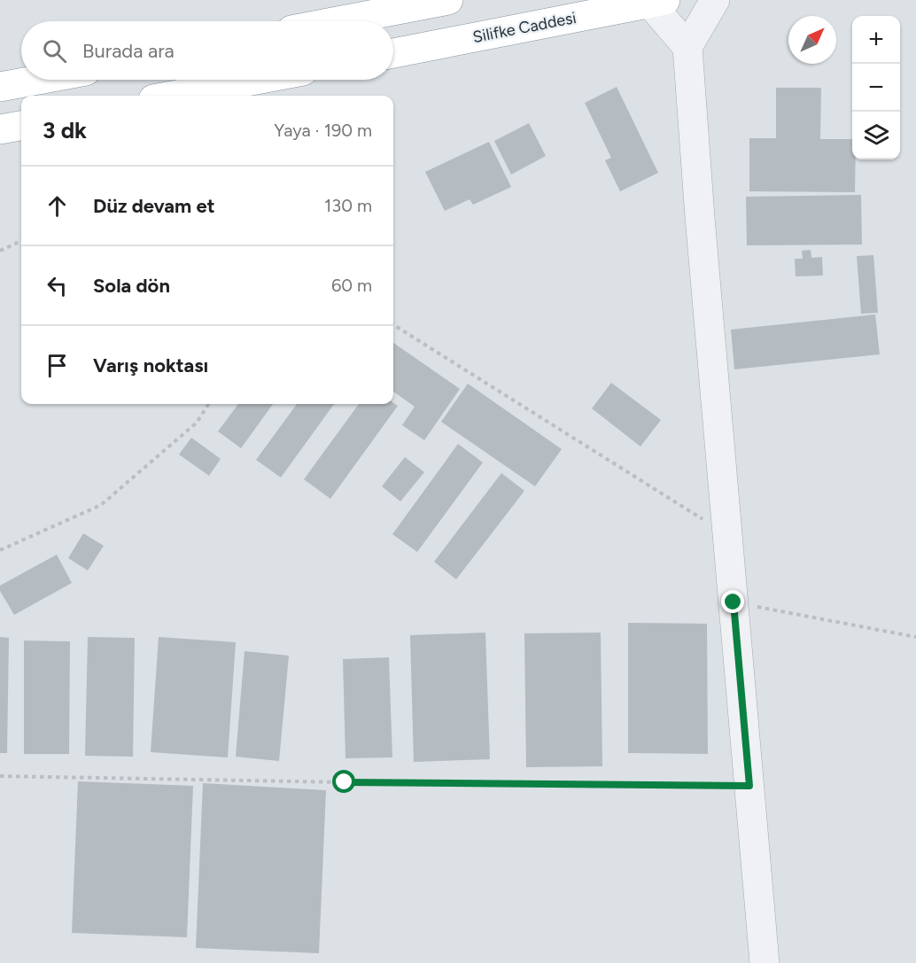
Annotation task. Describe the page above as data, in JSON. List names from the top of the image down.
{
  "streets": {
    "highway": ["Silifke Caddesi"]
  },
  "north": "top right",
  "page": {
    "map_buttons": ["+", "−"],
    "search": "Burada ara",
    "heading": ["3 dk", "Yaya · 190 m"],
    "list": [
      ["Düz devam et", "130 m"],
      ["Sola dön", "60 m"],
      "Varış noktası"
    ]
  }
}
